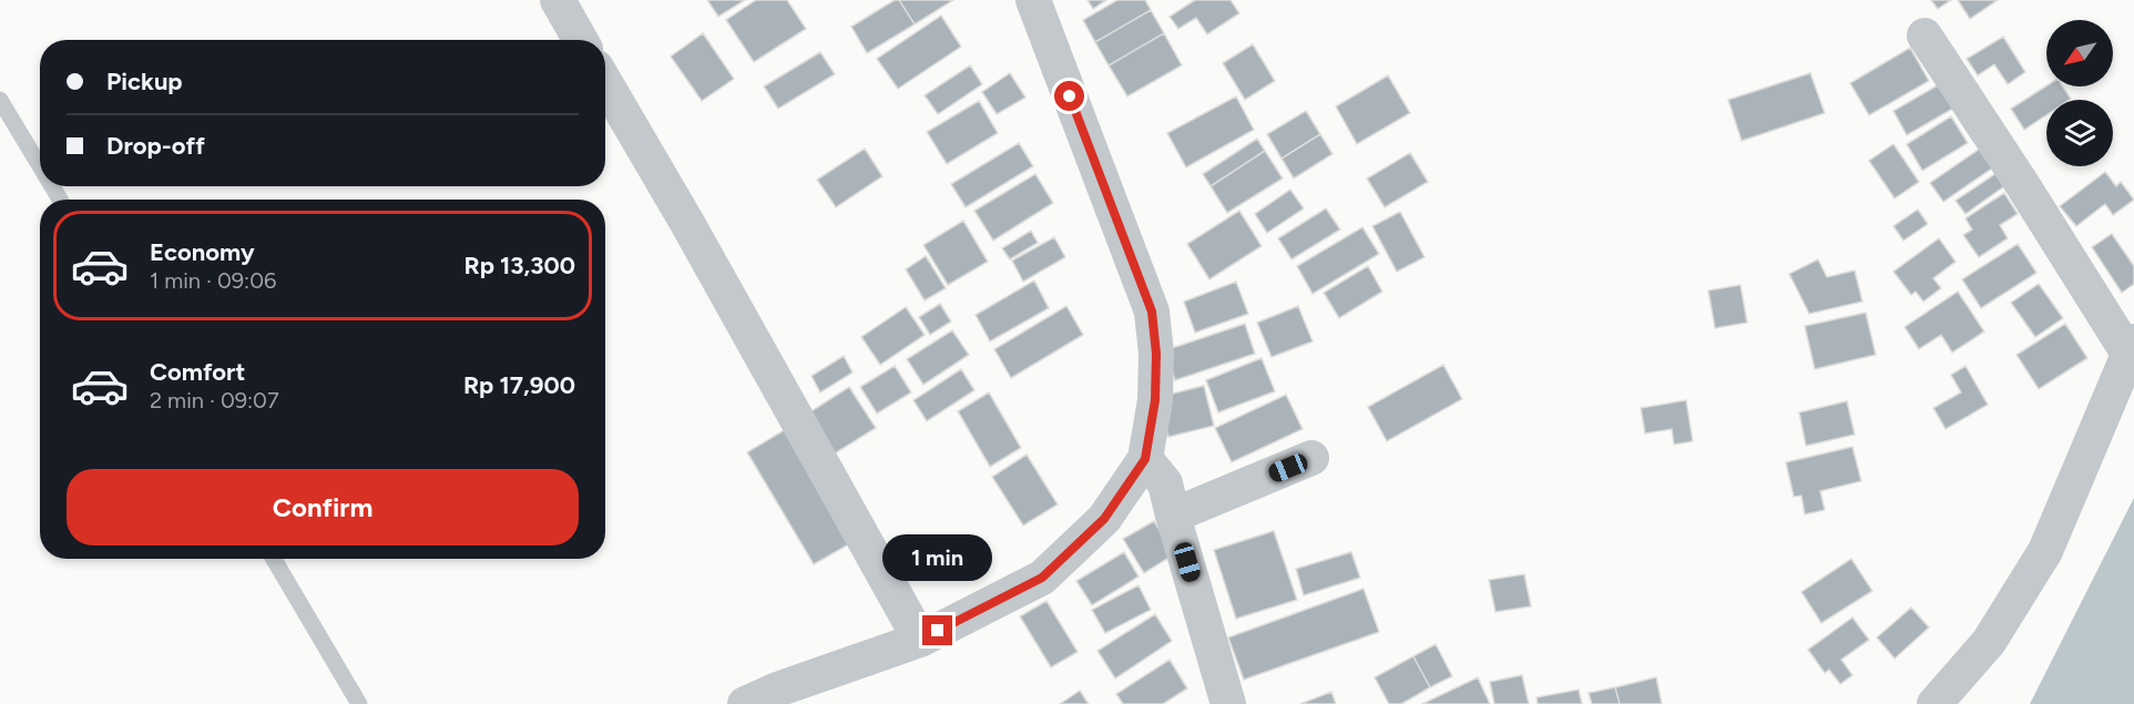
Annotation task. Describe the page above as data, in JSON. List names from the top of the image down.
{
  "north": "bottom left",
  "page": {
    "banner": ["Pickup", "Drop-off"],
    "list": [
      {
        "name": "Economy",
        "note": "1 min · 09:06",
        "value": "Rp 13,300"
      },
      {
        "name": "Comfort",
        "note": "2 min · 09:07",
        "value": "Rp 17,900"
      }
    ],
    "buttons": "Confirm",
    "bubble": "1 min"
  }
}
